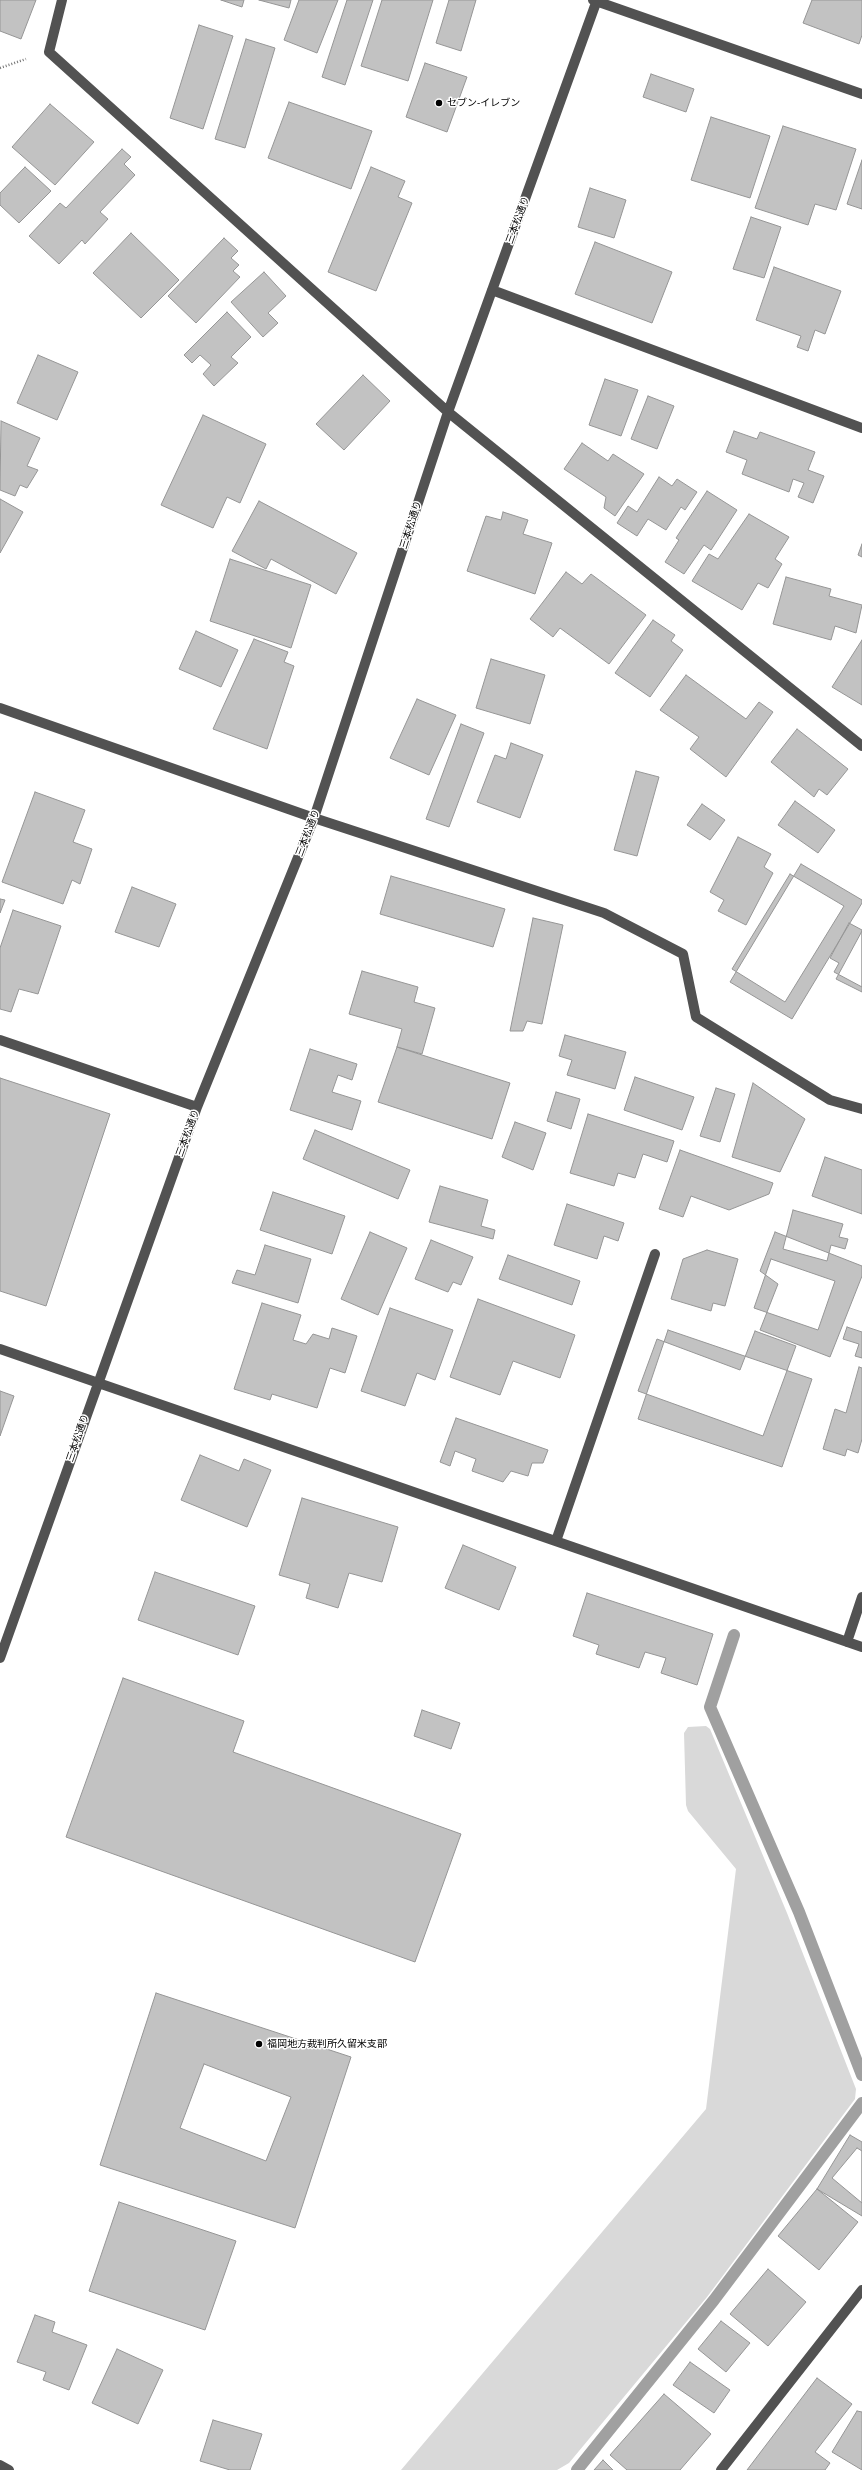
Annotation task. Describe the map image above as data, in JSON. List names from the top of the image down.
{
  "streets": {
    "street": ["三本松通り"]
  },
  "places": ["セブン-イレブン", "福岡地方裁判所久留米支部"]
}
